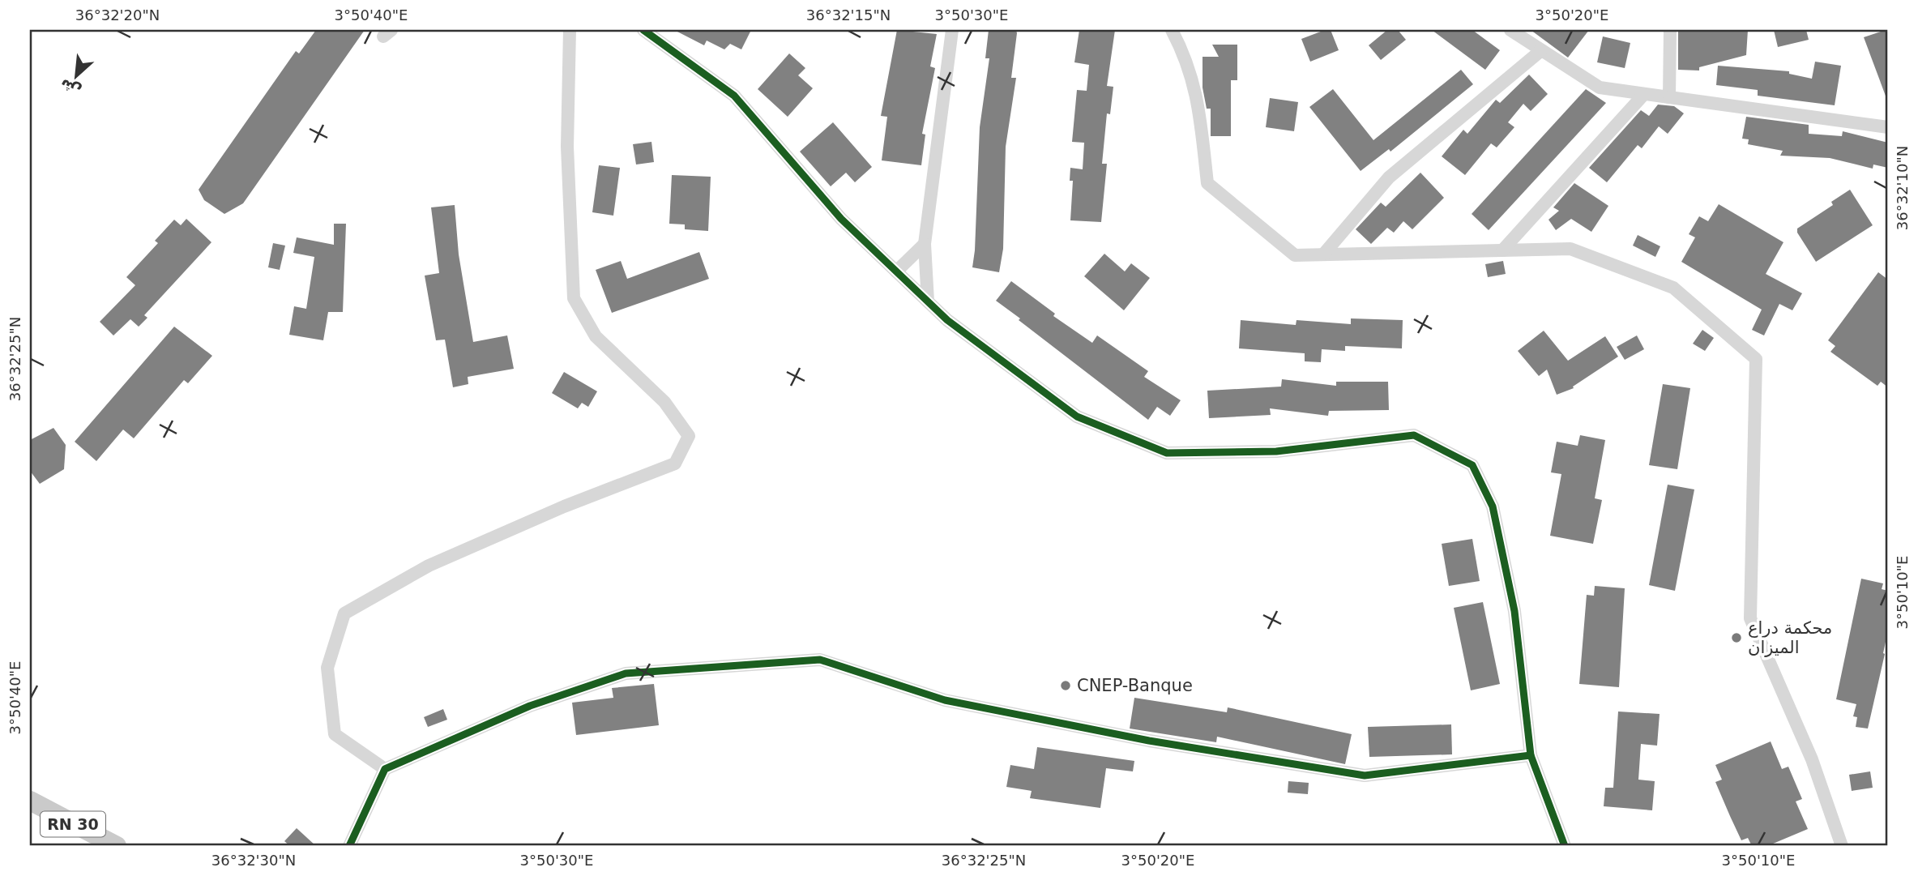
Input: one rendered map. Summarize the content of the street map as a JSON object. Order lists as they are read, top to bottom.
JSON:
{
  "streets": {
    "main road": ["RN 30"]
  },
  "places": ["محكمة دراع الميزان", "CNEP-Banque"],
  "north": "bottom left",
  "coordinates": [
    "36°32'20\"N",
    "3°50'40\"E",
    "36°32'15\"N",
    "3°50'30\"E",
    "3°50'20\"E",
    "36°32'10\"N",
    "36°32'25\"N",
    "3°50'10\"E",
    "36°32'30\"N"
  ]
}
